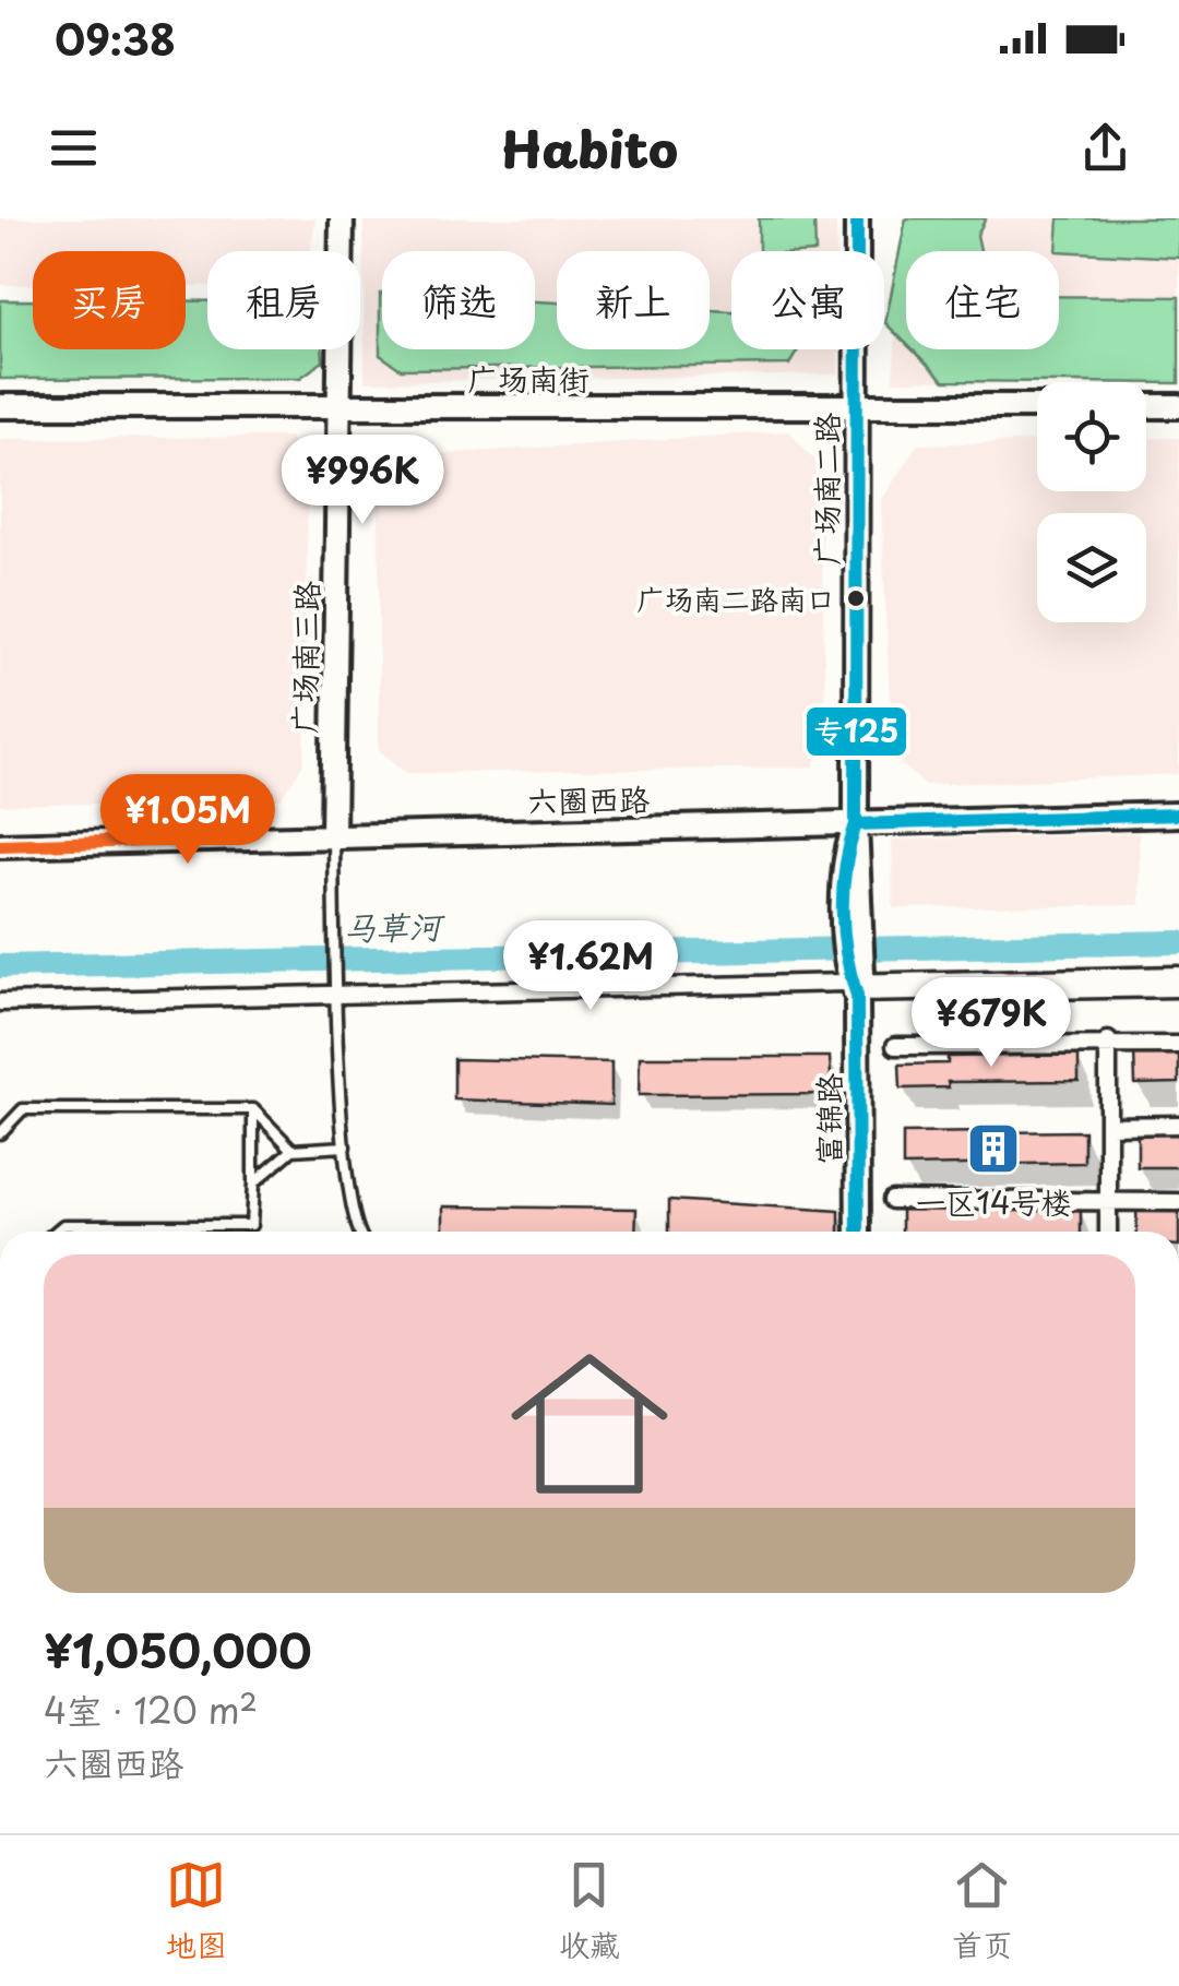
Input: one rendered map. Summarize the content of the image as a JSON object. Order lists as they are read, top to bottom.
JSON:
{
  "streets": {
    "street": [
      "广场南街",
      "广场南二路",
      "广场南三路",
      "六圈西路",
      "富锦路"
    ]
  },
  "crossings": [
    ["广场南街", "广场南二路"],
    ["广场南街", "广场南三路"],
    ["广场南二路", "六圈西路"],
    ["广场南二路", "富锦路"],
    ["广场南三路", "六圈西路"],
    ["六圈西路", "富锦路"]
  ],
  "water": ["马草河"],
  "places": {
    "other": ["广场南二路南口"],
    "building": ["一区14号楼"]
  },
  "lines": ["transit line 专125"],
  "page": {
    "status": "09:38",
    "header": "Habito",
    "chip": [
      "买房",
      "租房",
      "筛选",
      "新上",
      "公寓",
      "住宅"
    ],
    "price": [
      "¥996K",
      "¥1.05M",
      "¥1.62M",
      "¥679K"
    ],
    "list": [
      {
        "name": "¥1,050,000",
        "note": "4室 · 120 m² · 六圈西路"
      }
    ],
    "tabs": ["地图", "收藏", "首页"]
  }
}
